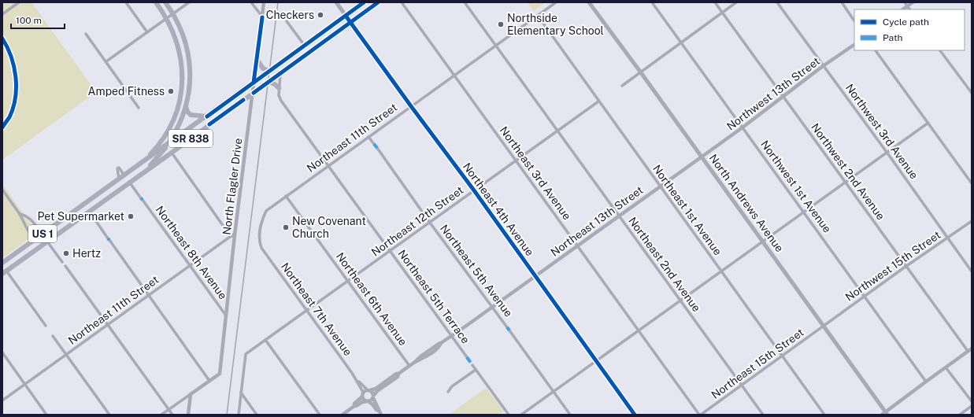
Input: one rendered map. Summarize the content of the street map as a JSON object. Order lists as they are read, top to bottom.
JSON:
{
  "streets": {
    "main road": [
      "SR 838",
      "North Andrews Avenue",
      "Northeast 4th Avenue",
      "US 1"
    ],
    "street": [
      "Northwest 13th Street",
      "Northwest 3rd Avenue",
      "Northeast 11th Street",
      "Northwest 2nd Avenue",
      "Northeast 3rd Avenue",
      "North Flagler Drive",
      "Northwest 1st Avenue",
      "Northeast 1st Avenue",
      "Northeast 12th Street",
      "Northeast 13th Street",
      "Northeast 8th Avenue",
      "Northeast 2nd Avenue",
      "Northwest 15th Street",
      "Northeast 5th Avenue",
      "Northeast 5th Terrace",
      "Northeast 6th Avenue",
      "Northeast 7th Avenue",
      "Northeast 15th Street"
    ]
  },
  "crossings": [
    ["Northwest 13th Street", "Northwest 3rd Avenue"],
    ["Northwest 13th Street", "Northwest 2nd Avenue"],
    ["Northwest 13th Street", "Northwest 1st Avenue"],
    ["Northwest 13th Street", "North Andrews Avenue"],
    ["Northwest 13th Street", "Northeast 13th Street"],
    ["Northwest 3rd Avenue", "Northwest 15th Street"],
    ["Northeast 11th Street", "Northeast 3rd Avenue"],
    ["Northeast 11th Street", "North Flagler Drive"],
    ["Northeast 11th Street", "Northeast 4th Avenue"],
    ["Northeast 11th Street", "Northeast 1st Avenue"],
    ["Northeast 11th Street", "Northeast 8th Avenue"],
    ["Northeast 11th Street", "Northeast 2nd Avenue"],
    ["Northeast 11th Street", "Northeast 5th Terrace"],
    ["Northeast 11th Street", "Northeast 6th Avenue"],
    ["Northeast 11th Street", "Northeast 7th Avenue"],
    ["SR 838", "North Flagler Drive"],
    ["SR 838", "Northeast 4th Avenue"],
    ["SR 838", "US 1"],
    ["SR 838", "Northeast 5th Terrace"],
    ["Northwest 2nd Avenue", "Northwest 15th Street"],
    ["Northeast 3rd Avenue", "Northeast 12th Street"],
    ["Northeast 3rd Avenue", "Northeast 13th Street"],
    ["Northeast 3rd Avenue", "Northeast 15th Street"],
    ["North Flagler Drive", "Northeast 8th Avenue"],
    ["Northwest 1st Avenue", "Northwest 15th Street"],
    ["North Andrews Avenue", "Northeast 13th Street"],
    ["North Andrews Avenue", "Northwest 15th Street"],
    ["North Andrews Avenue", "Northeast 15th Street"],
    ["Northeast 4th Avenue", "Northeast 12th Street"],
    ["Northeast 4th Avenue", "Northeast 13th Street"],
    ["Northeast 1st Avenue", "Northeast 12th Street"],
    ["Northeast 1st Avenue", "Northeast 13th Street"],
    ["Northeast 1st Avenue", "Northeast 15th Street"],
    ["Northeast 12th Street", "Northeast 2nd Avenue"],
    ["Northeast 12th Street", "Northeast 5th Avenue"],
    ["Northeast 12th Street", "Northeast 5th Terrace"],
    ["Northeast 12th Street", "Northeast 6th Avenue"],
    ["Northeast 12th Street", "Northeast 7th Avenue"],
    ["Northeast 13th Street", "Northeast 2nd Avenue"],
    ["Northeast 13th Street", "Northeast 5th Avenue"],
    ["Northeast 13th Street", "Northeast 5th Terrace"],
    ["Northeast 13th Street", "Northeast 6th Avenue"],
    ["Northeast 13th Street", "Northeast 7th Avenue"],
    ["US 1", "Northeast 8th Avenue"],
    ["Northeast 2nd Avenue", "Northeast 15th Street"],
    ["Northwest 15th Street", "Northeast 15th Street"]
  ],
  "places": [
    "Checkers",
    "Northside Elementary School",
    "Amped Fitness",
    "Pet Supermarket",
    "New Covenant Church",
    "Hertz"
  ],
  "legend": ["Cycle path", "Path"],
  "scale_bar": "100 m"
}
